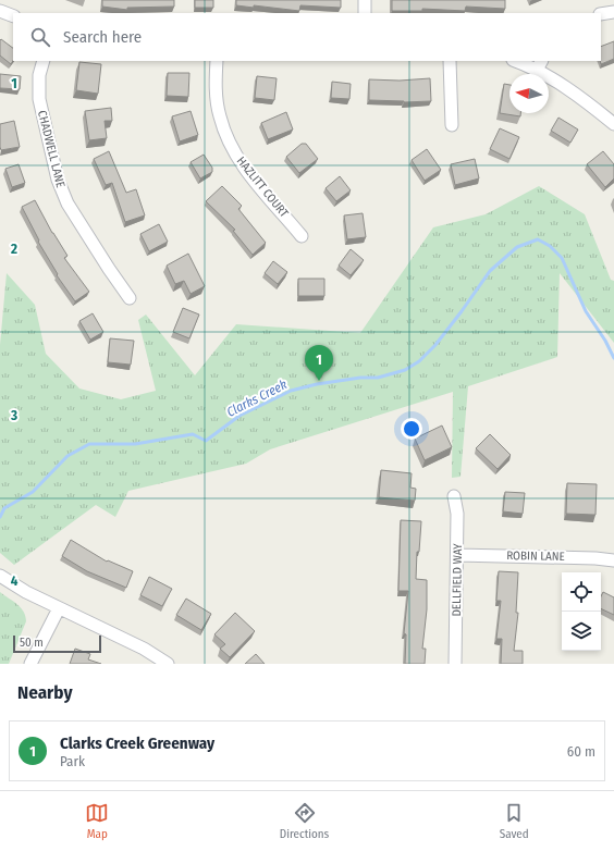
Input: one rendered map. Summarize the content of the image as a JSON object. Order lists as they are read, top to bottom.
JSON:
{
  "streets": {
    "street": [
      "CHADWELL LANE",
      "HAZLITT COURT",
      "ROBIN LANE",
      "DELLFIELD WAY"
    ]
  },
  "crossings": [
    ["ROBIN LANE", "DELLFIELD WAY"]
  ],
  "water": ["Clarks Creek"],
  "scale_bar": "50 m",
  "north": "left",
  "page": {
    "search": "Search here",
    "pins": "1",
    "scale": "50 m",
    "heading": "Nearby",
    "list": [
      {
        "mark": "1",
        "name": "Clarks Creek Greenway",
        "note": "Park",
        "value": "60 m"
      }
    ],
    "nav": ["Map", "Directions", "Saved"]
  },
  "grid": {
    "rows": [
      "1",
      "2",
      "3",
      "4"
    ]
  }
}
